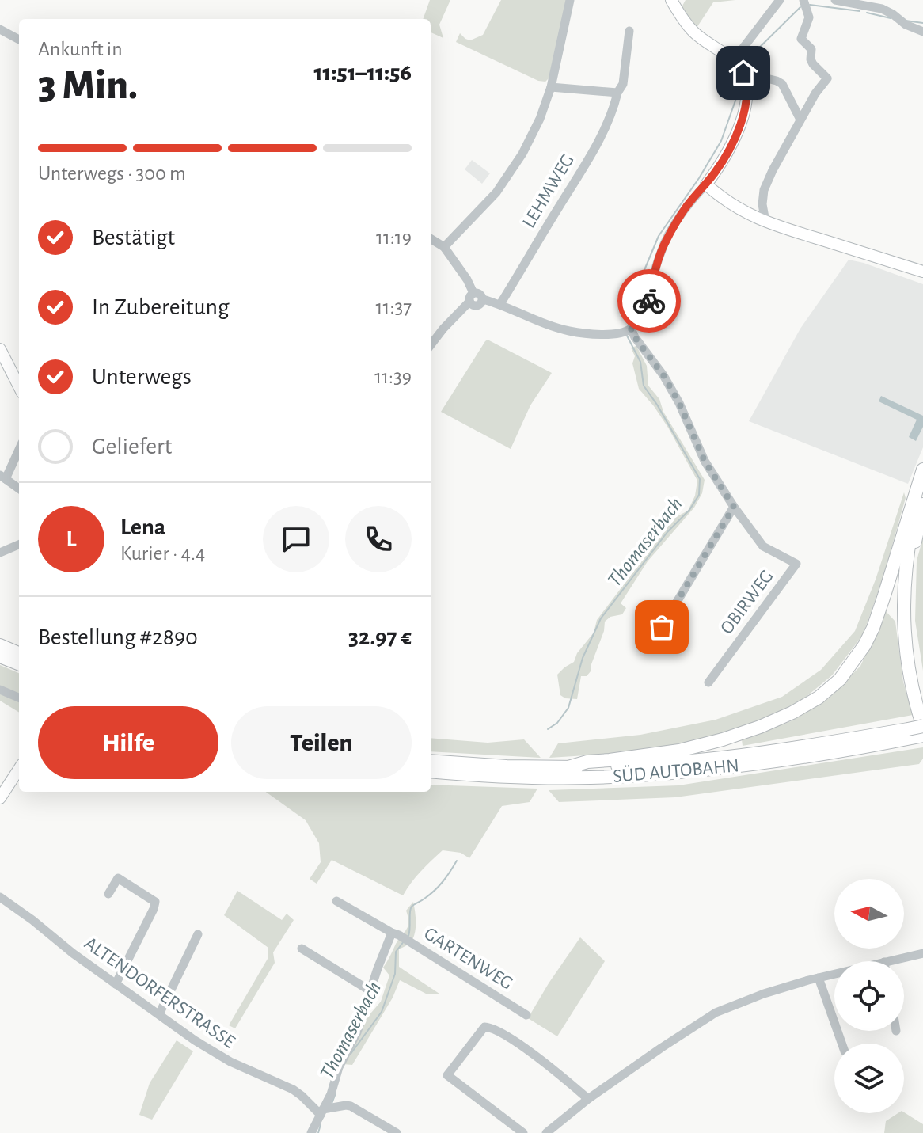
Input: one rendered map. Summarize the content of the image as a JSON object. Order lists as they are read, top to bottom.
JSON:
{
  "streets": {
    "highway": ["SÜD AUTOBAHN"],
    "street": [
      "LEHMWEG",
      "OBIRWEG",
      "GARTENWEG",
      "ALTENDORFERSTRASSE"
    ]
  },
  "water": ["Thomaserbach"],
  "north": "left",
  "page": {
    "heading": ["3 Min.", "Ankunft in", "11:51–11:56"],
    "panel": [
      "Lena",
      "Kurier · 4.4",
      "Bestellung #2890",
      "32.97 €"
    ],
    "bar": "Unterwegs · 300 m",
    "list": [
      ["Bestätigt", "11:19"],
      ["In Zubereitung", "11:37"],
      ["Unterwegs", "11:39"],
      "Geliefert"
    ],
    "round": "L",
    "buttons": ["Hilfe", "Teilen"]
  }
}
